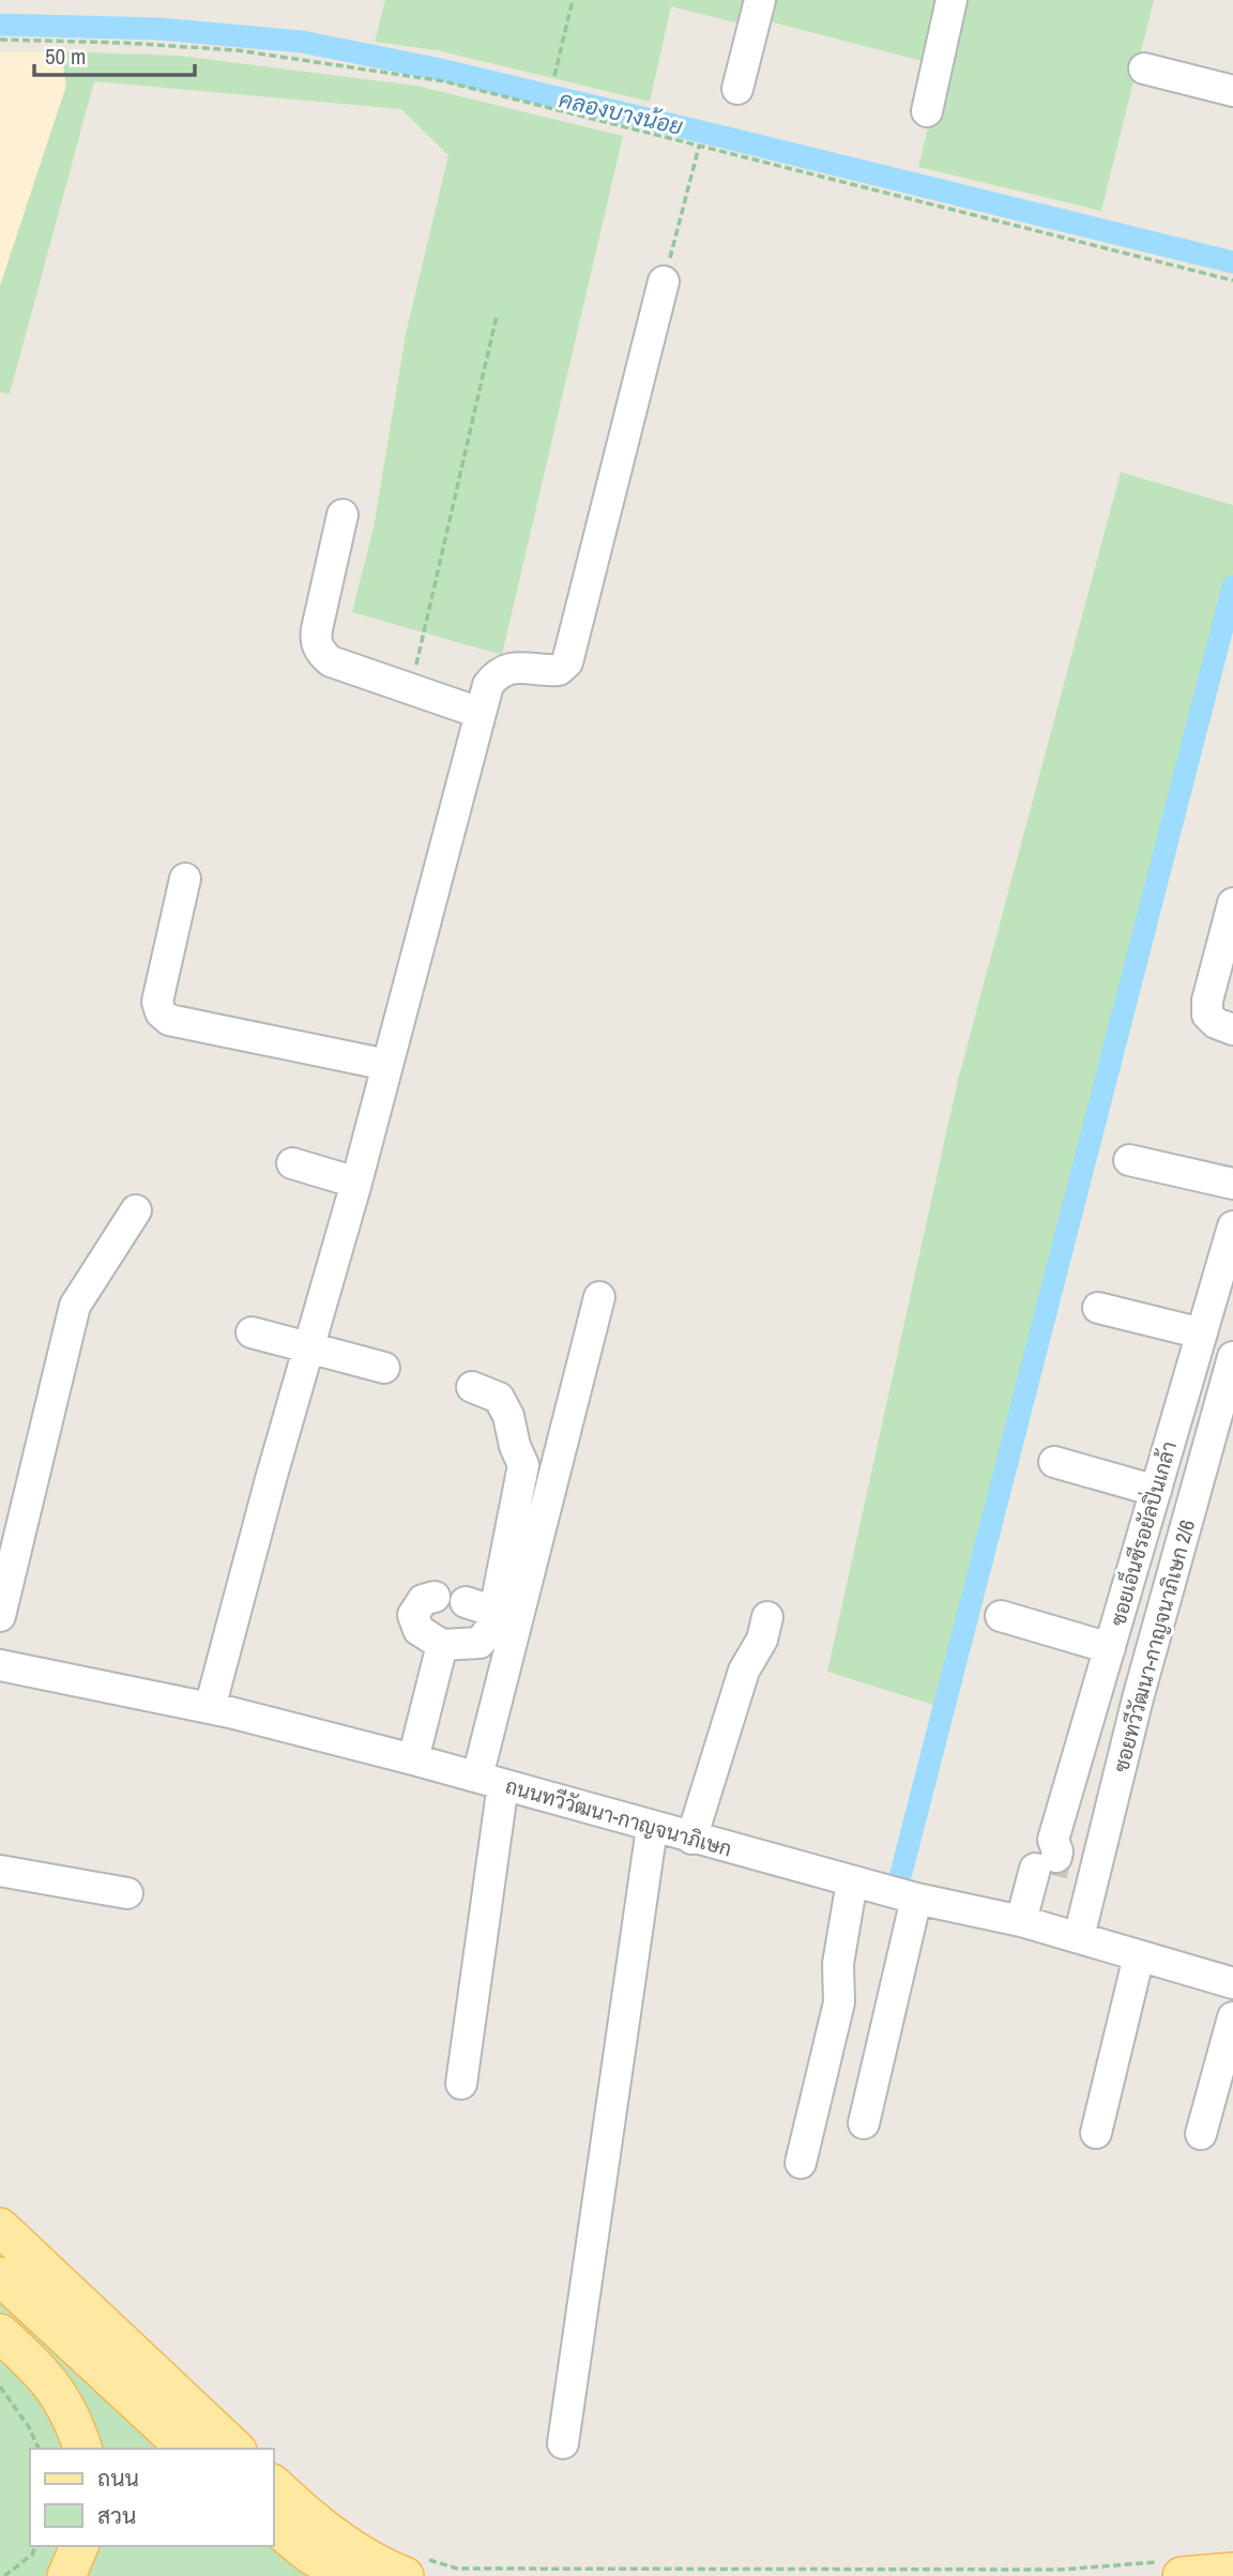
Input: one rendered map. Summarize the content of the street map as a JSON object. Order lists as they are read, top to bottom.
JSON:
{
  "streets": {
    "street": ["ซอยเอ็นซีรอยัลปิ่นเกล้า", "ซอยทวีวัฒนา-กาญจนาภิเษก 2/6", "ถนนทวีวัฒนา-กาญจนาภิเษก"]
  },
  "crossings": [
    ["ซอยเอ็นซีรอยัลปิ่นเกล้า", "ถนนทวีวัฒนา-กาญจนาภิเษก"],
    ["ซอยทวีวัฒนา-กาญจนาภิเษก 2/6", "ถนนทวีวัฒนา-กาญจนาภิเษก"]
  ],
  "water": ["คลองบางน้อย"],
  "legend": ["ถนน", "สวน"],
  "scale_bar": "50 m"
}
